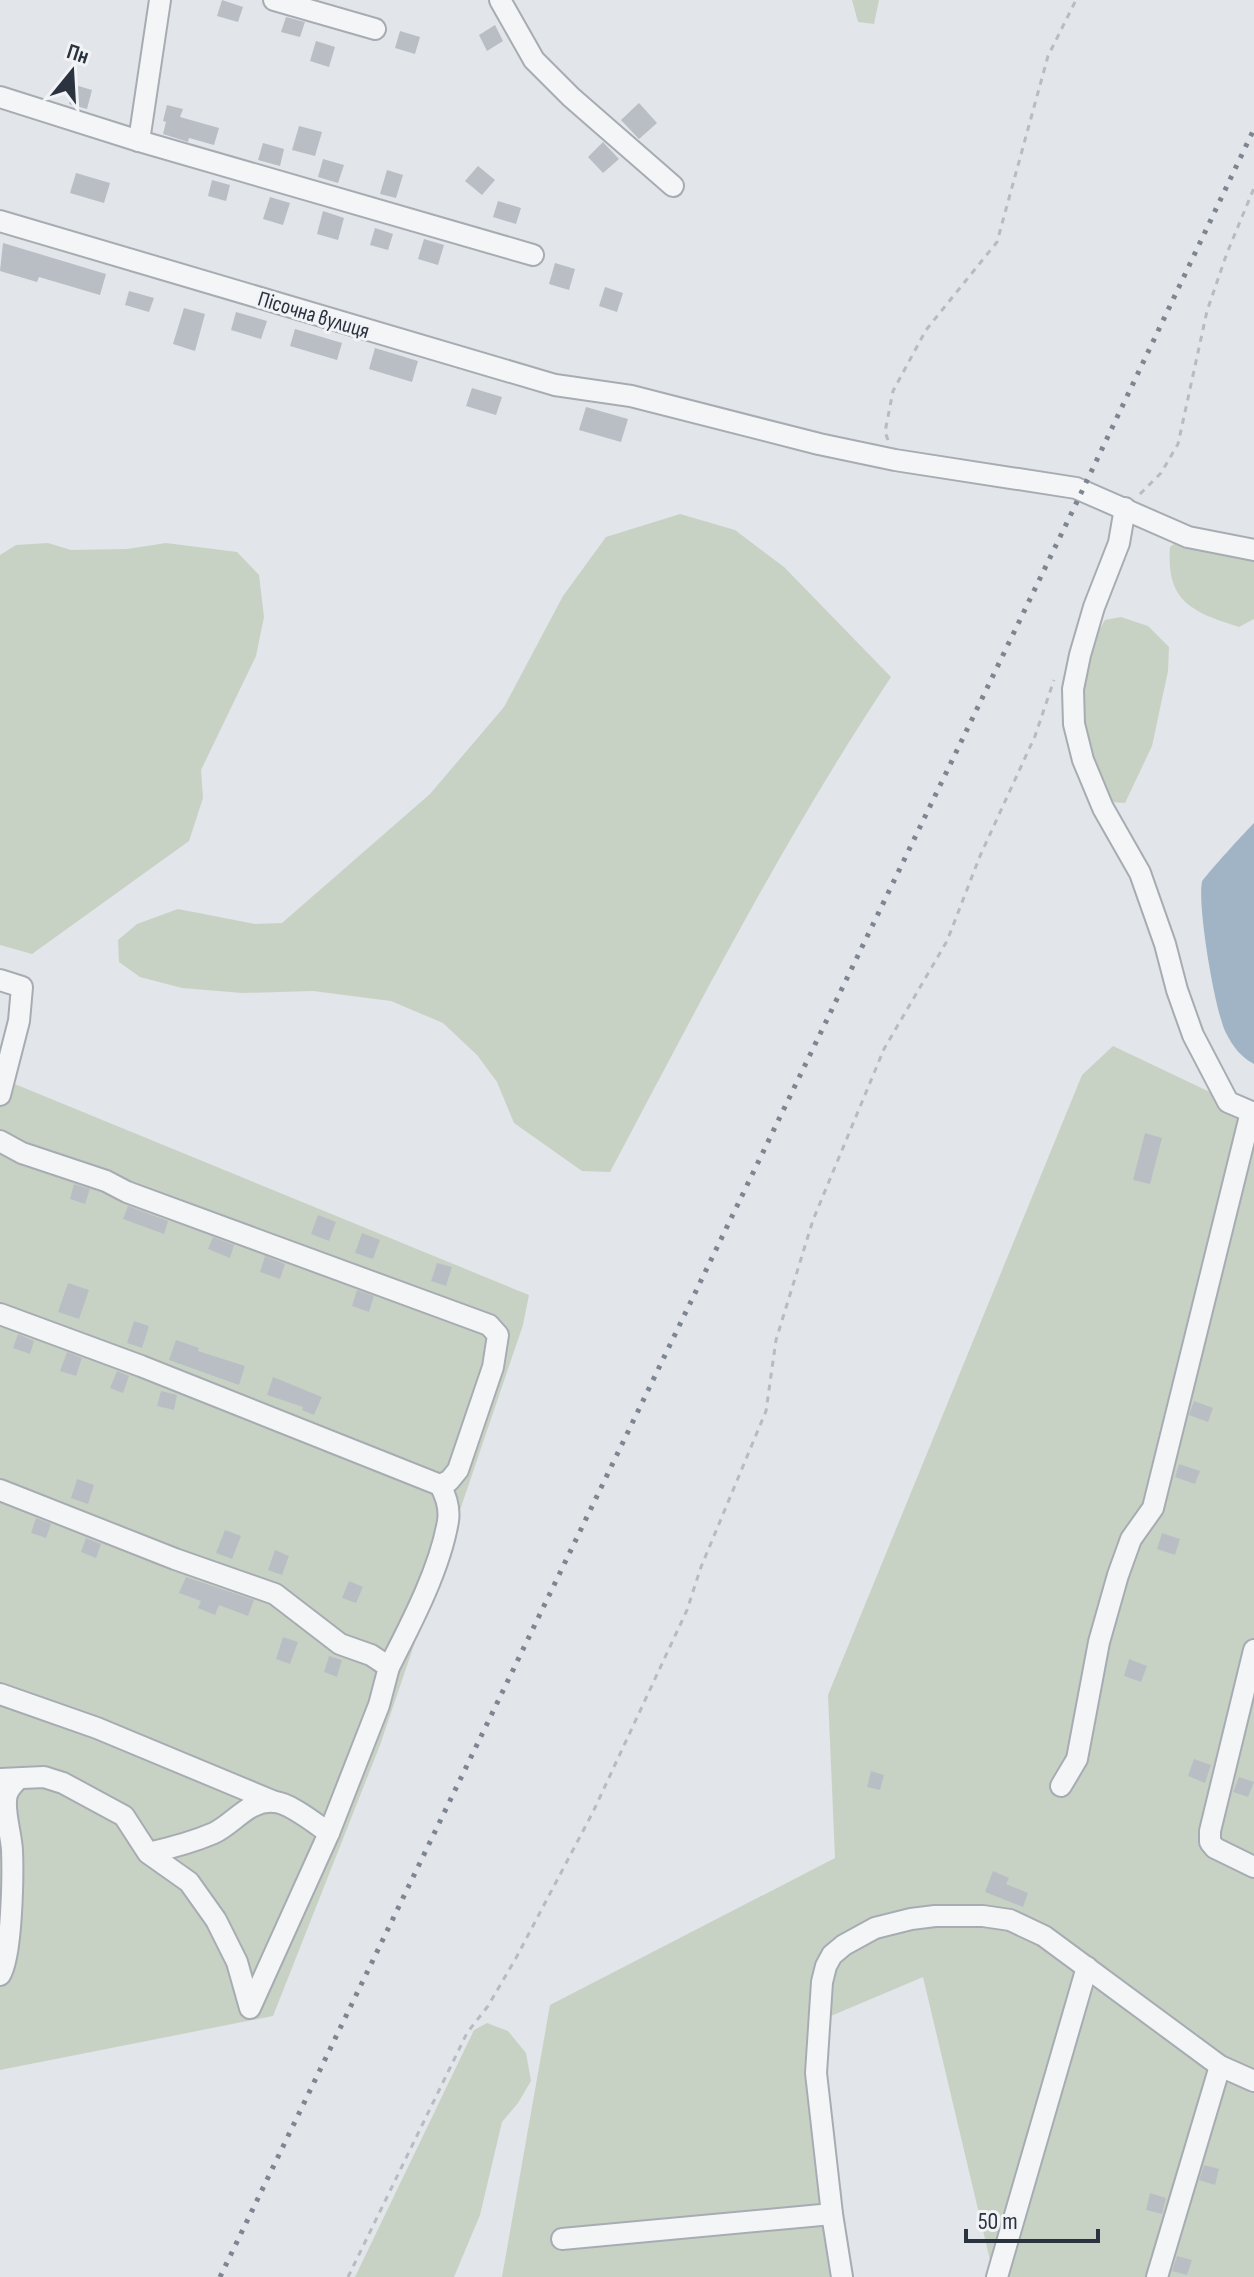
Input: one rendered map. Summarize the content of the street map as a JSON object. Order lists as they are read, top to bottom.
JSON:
{
  "streets": {
    "street": ["Пісочна вулиця"]
  },
  "scale_bar": "50 m",
  "north": "top"
}
